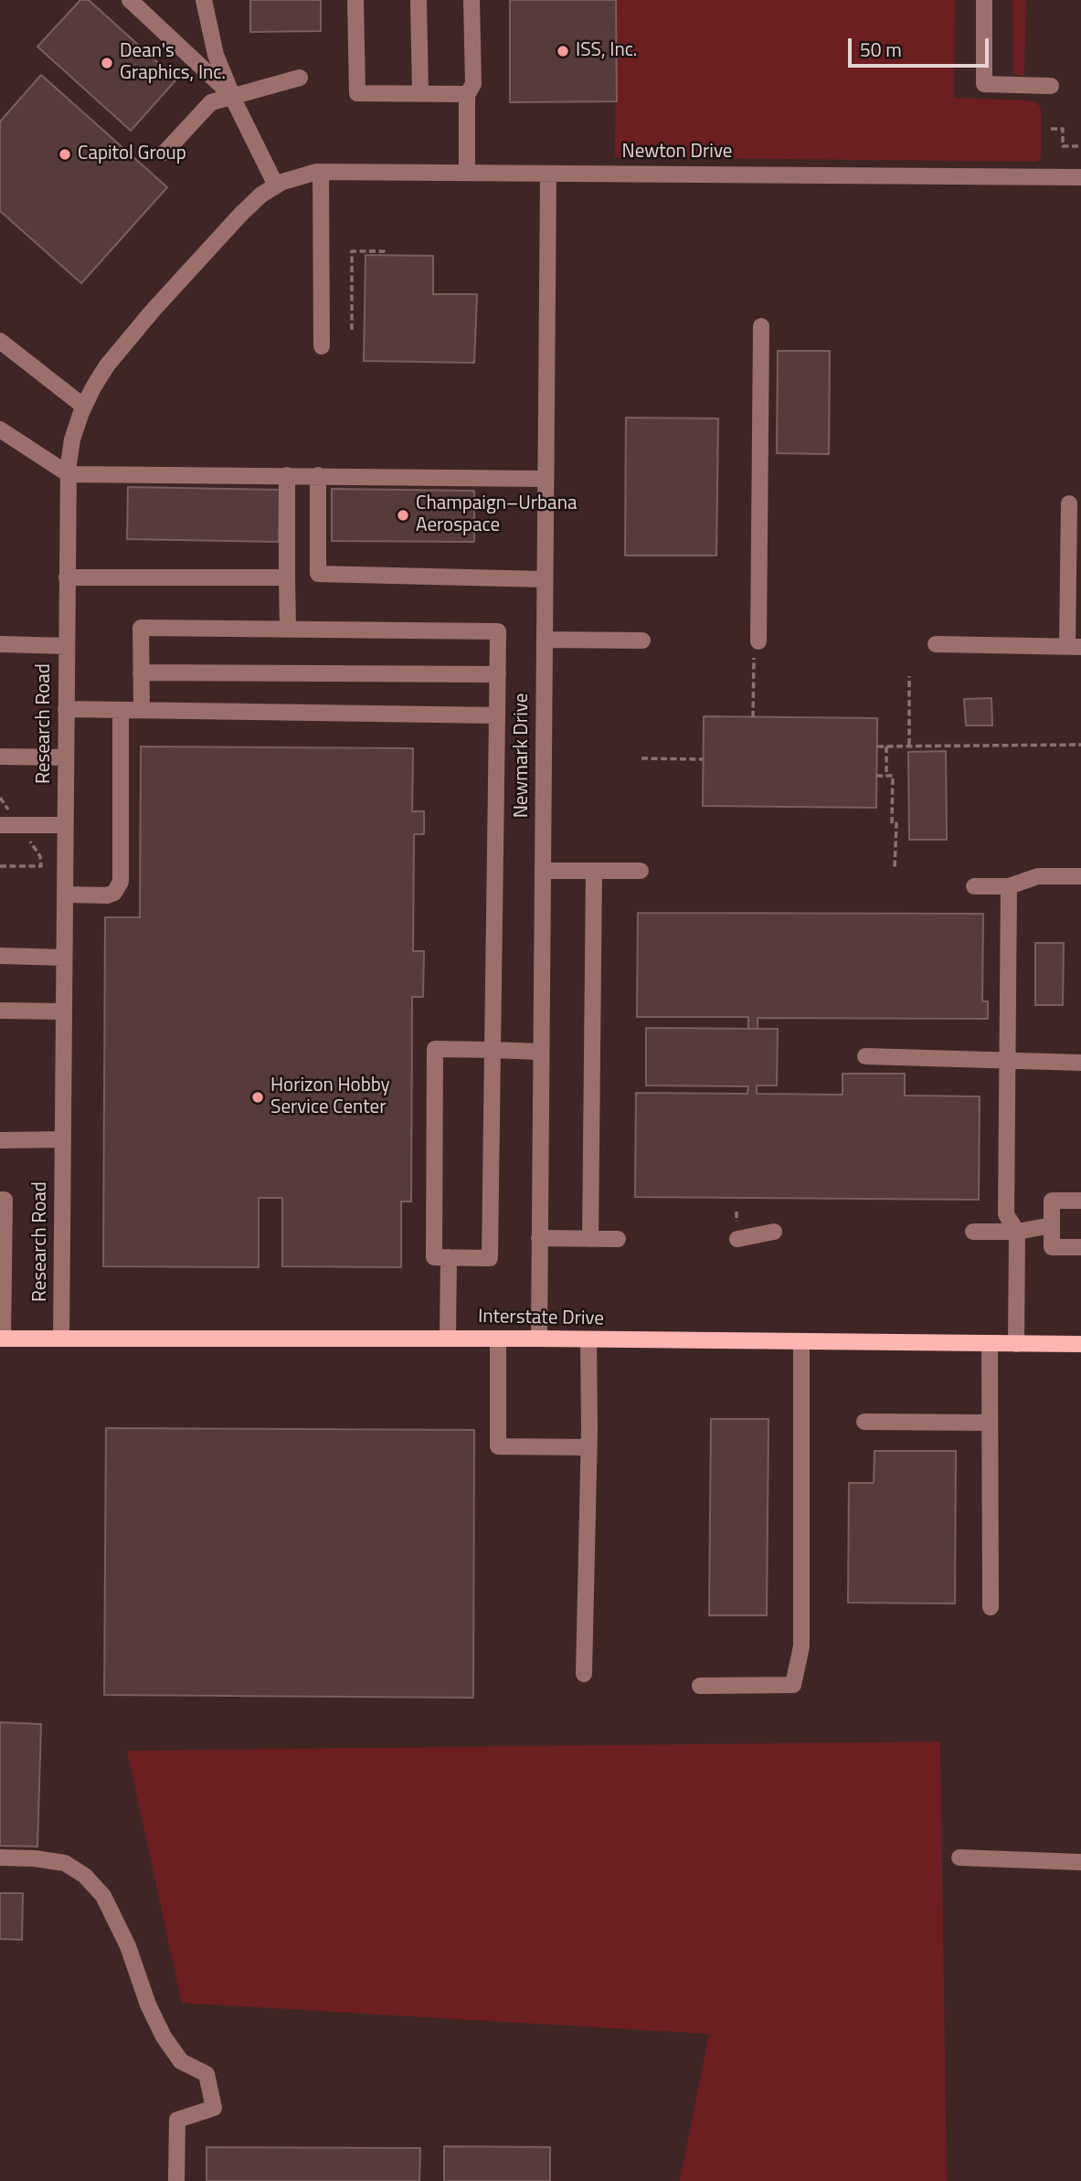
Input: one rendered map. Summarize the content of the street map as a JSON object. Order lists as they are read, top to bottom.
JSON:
{
  "streets": {
    "main road": ["Interstate Drive"],
    "street": ["Newton Drive", "Research Road", "Newmark Drive"]
  },
  "crossings": [
    ["Newton Drive", "Research Road"],
    ["Newton Drive", "Newmark Drive"],
    ["Research Road", "Interstate Drive"],
    ["Newmark Drive", "Interstate Drive"]
  ],
  "places": [
    "ISS, Inc.",
    "Dean's Graphics, Inc.",
    "Capitol Group",
    "Champaign–Urbana Aerospace",
    "Horizon Hobby Service Center"
  ],
  "scale_bar": "50 m"
}
